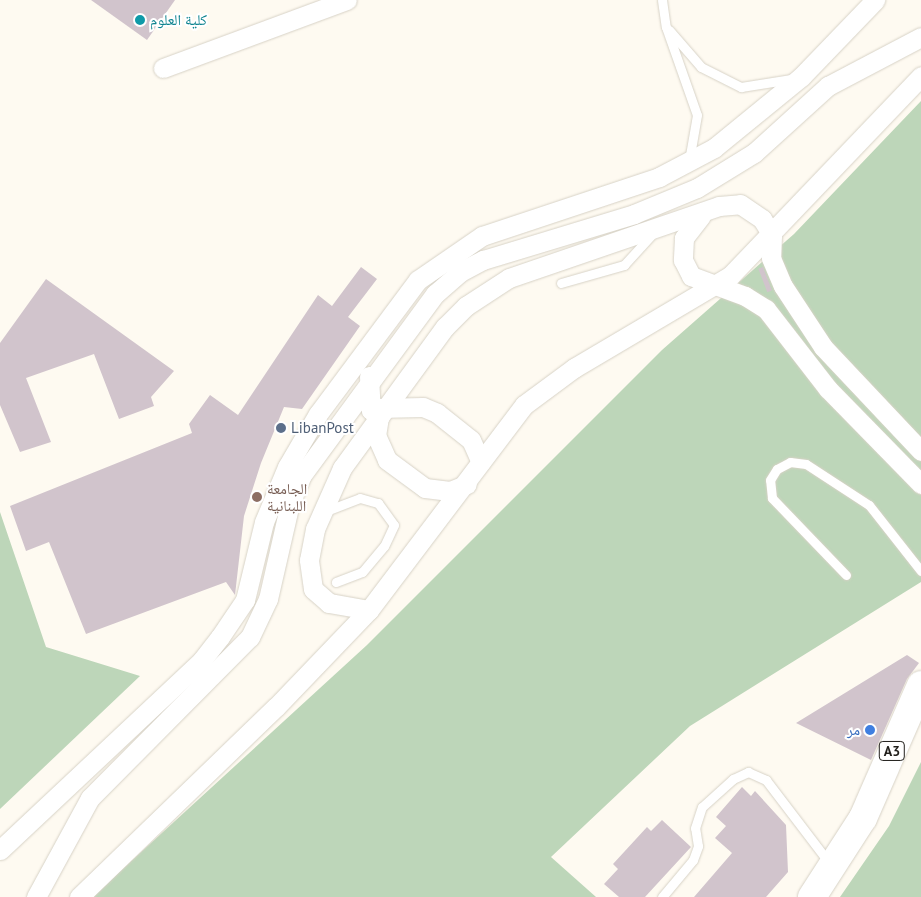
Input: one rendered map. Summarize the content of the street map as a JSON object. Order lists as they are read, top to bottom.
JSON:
{
  "streets": {
    "highway": ["A3"]
  },
  "places": [
    "كلية العلوم",
    "LibanPost",
    "الجامعة اللبنانية",
    "مر"
  ]
}
